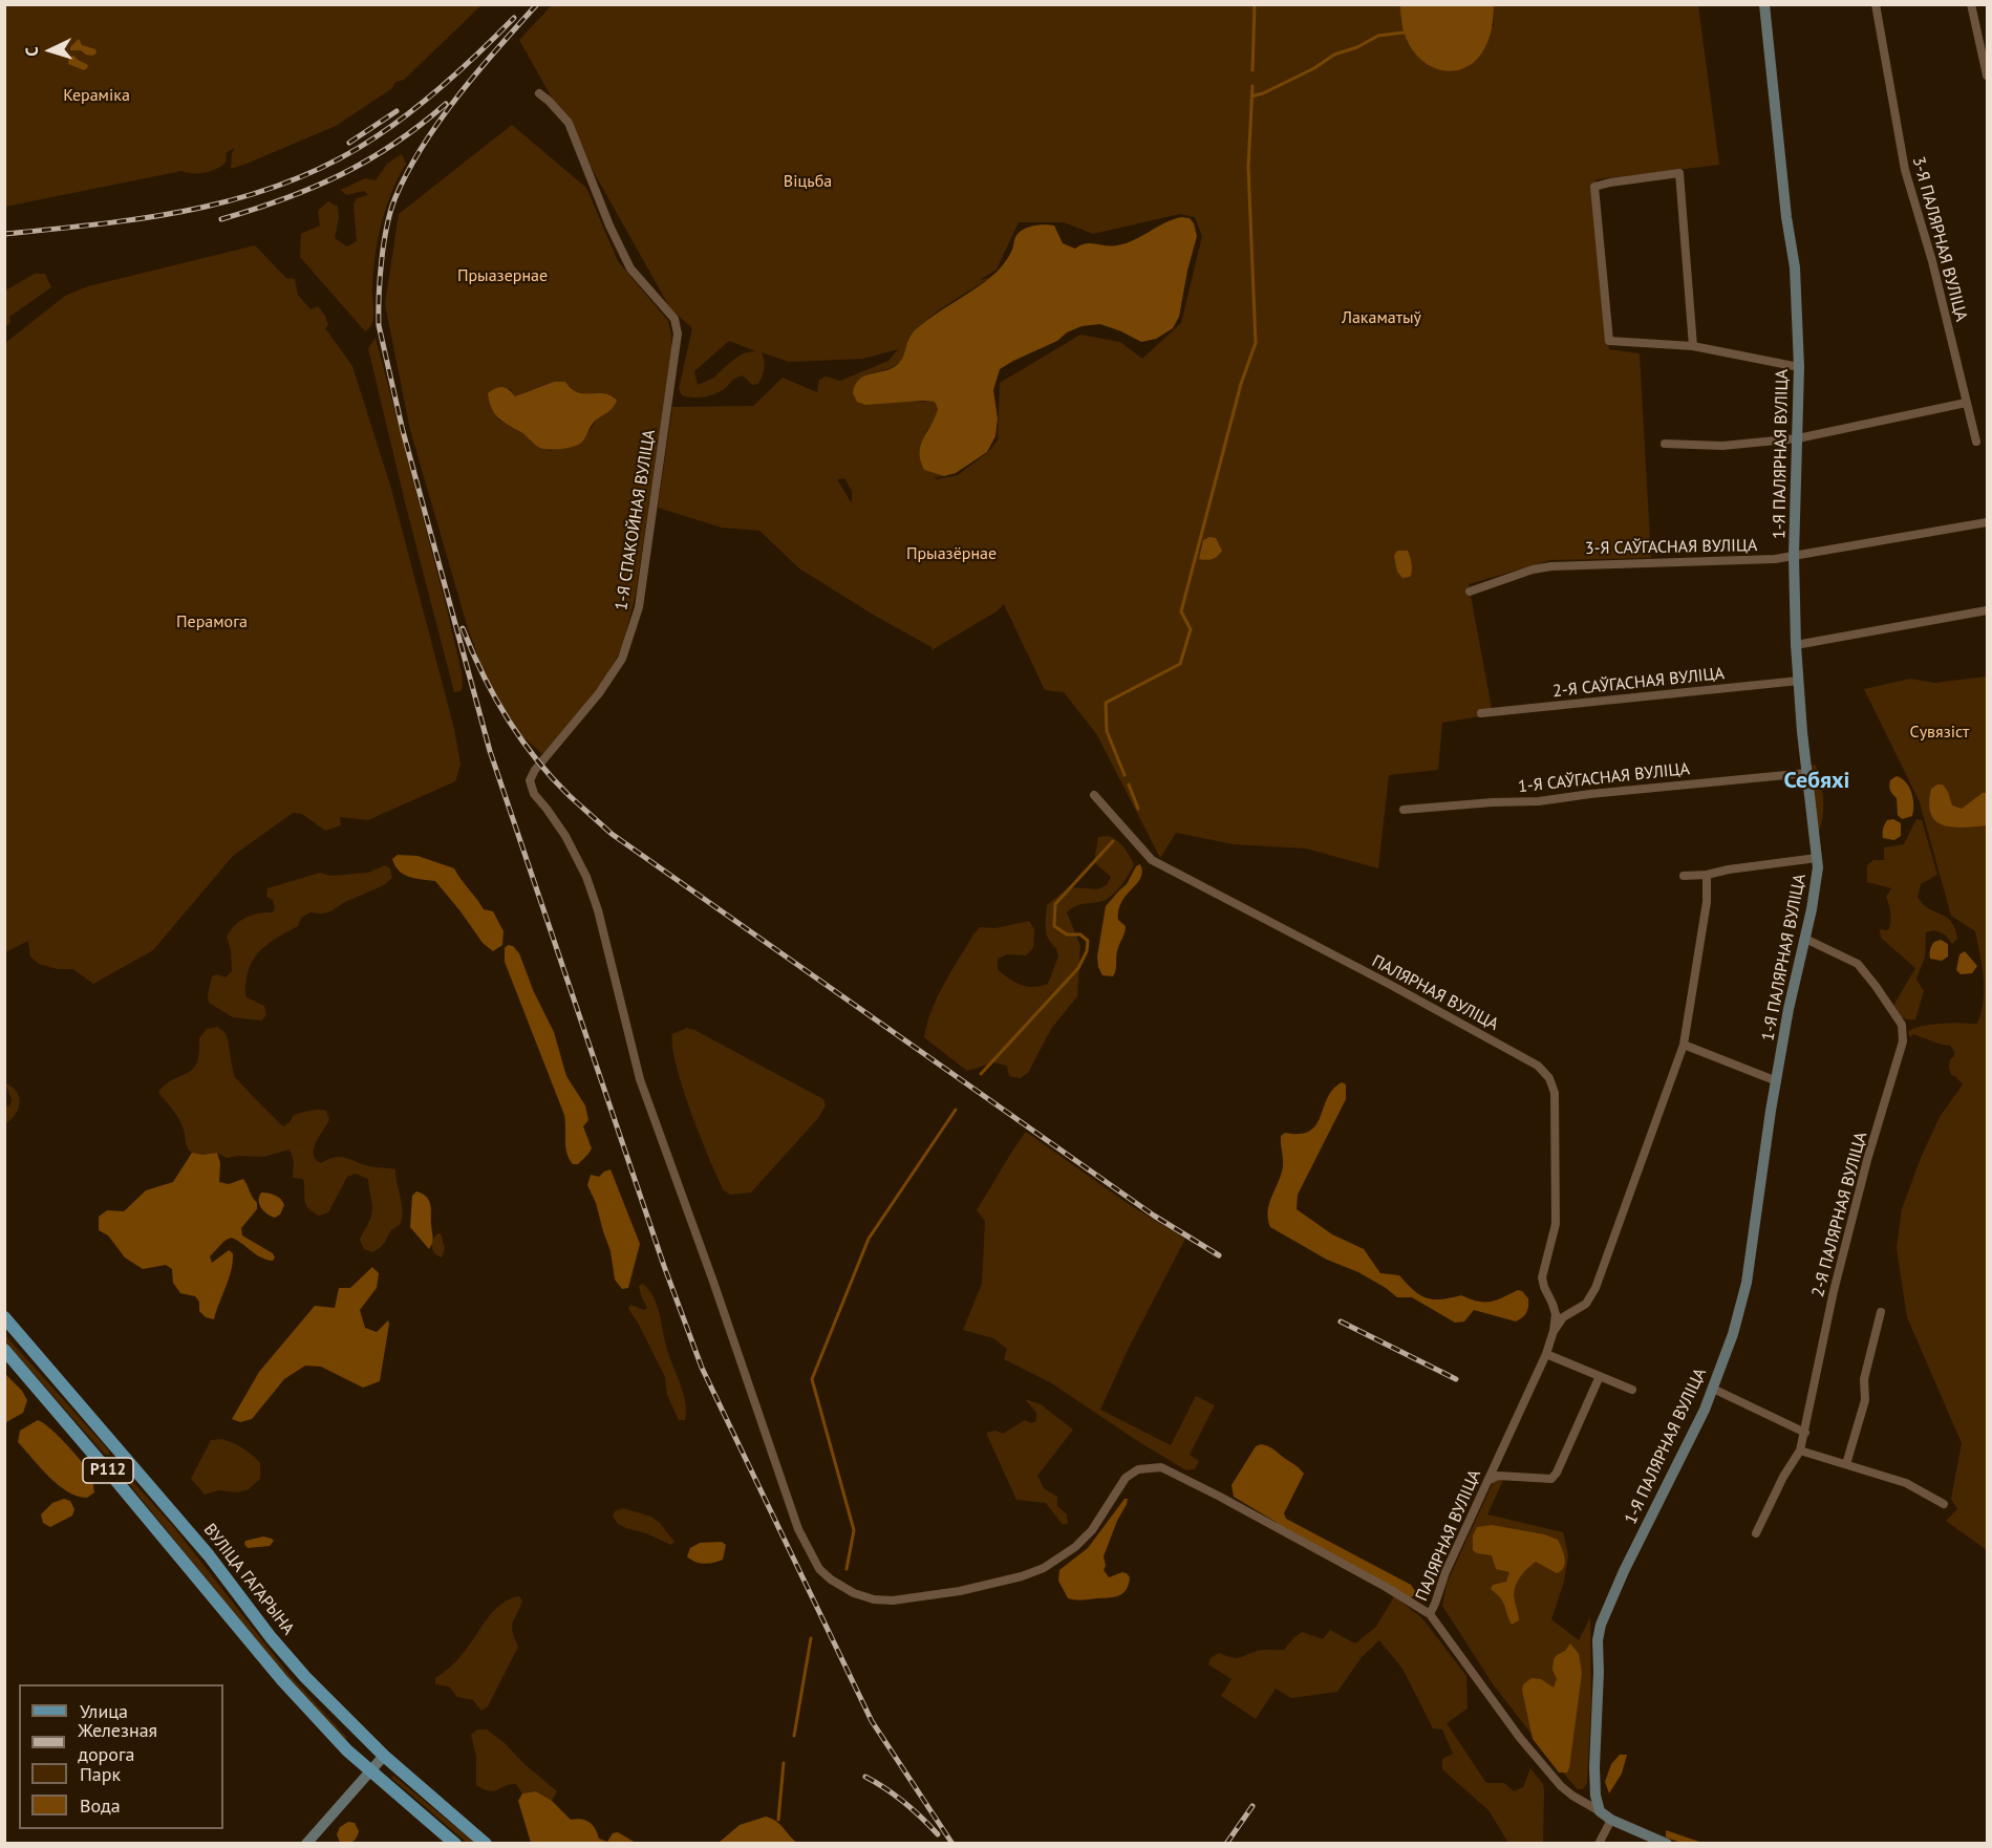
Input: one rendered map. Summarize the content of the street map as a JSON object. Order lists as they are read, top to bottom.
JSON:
{
  "streets": {
    "main road": ["Р112", "ВУЛІЦА ГАГАРЫНА"],
    "street": [
      "3-Я ПАЛЯРНАЯ ВУЛІЦА",
      "1-Я ПАЛЯРНАЯ ВУЛІЦА",
      "1-Я СПАКОЙНАЯ ВУЛІЦА",
      "3-Я САЎГАСНАЯ ВУЛІЦА",
      "2-Я САЎГАСНАЯ ВУЛІЦА",
      "1-Я САЎГАСНАЯ ВУЛІЦА",
      "ПАЛЯРНАЯ ВУЛІЦА",
      "2-Я ПАЛЯРНАЯ ВУЛІЦА"
    ]
  },
  "crossings": [
    ["1-Я ПАЛЯРНАЯ ВУЛІЦА", "3-Я САЎГАСНАЯ ВУЛІЦА"],
    ["1-Я ПАЛЯРНАЯ ВУЛІЦА", "2-Я САЎГАСНАЯ ВУЛІЦА"],
    ["1-Я ПАЛЯРНАЯ ВУЛІЦА", "1-Я САЎГАСНАЯ ВУЛІЦА"],
    ["1-Я ПАЛЯРНАЯ ВУЛІЦА", "ПАЛЯРНАЯ ВУЛІЦА"],
    ["1-Я ПАЛЯРНАЯ ВУЛІЦА", "2-Я ПАЛЯРНАЯ ВУЛІЦА"],
    ["1-Я СПАКОЙНАЯ ВУЛІЦА", "ПАЛЯРНАЯ ВУЛІЦА"]
  ],
  "districts": ["Себяхі"],
  "parks": [
    "Кераміка",
    "Віцьба",
    "Прыазернае",
    "Лакаматыў",
    "Прыазёрнае",
    "Перамога",
    "Сувязіст"
  ],
  "legend": [
    "Улица",
    "Железная дорога",
    "Парк",
    "Вода"
  ],
  "north": "left"
}
